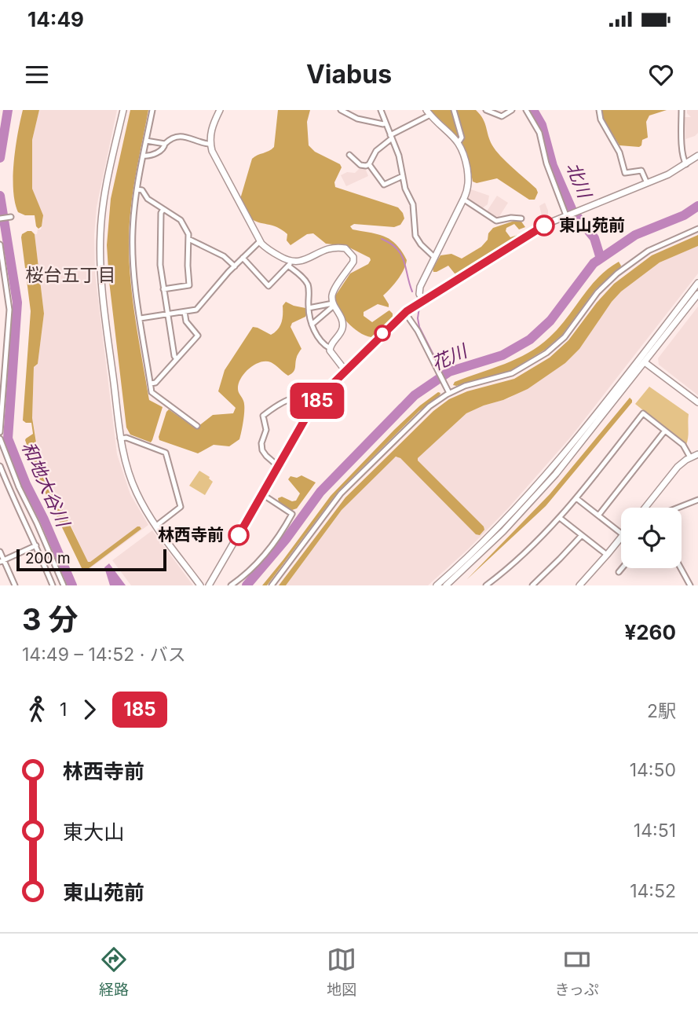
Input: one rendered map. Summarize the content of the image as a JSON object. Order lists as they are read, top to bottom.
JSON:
{
  "districts": ["桜台五丁目"],
  "water": ["北川", "花川", "和地大谷川"],
  "places": ["東山苑前", "林西寺前"],
  "lines": ["bus line 185"],
  "scale_bar": "200 m",
  "page": {
    "status": "14:49",
    "header": "Viabus",
    "on_map": "185",
    "scale": "200 m",
    "heading": ["3 分", "14:49 – 14:52 · バス", "¥260"],
    "legs": ["1", "185", "2駅"],
    "list": [
      {
        "name": "林西寺前",
        "value": "14:50"
      },
      {
        "name": "東大山",
        "value": "14:51"
      },
      {
        "name": "東山苑前",
        "value": "14:52"
      }
    ],
    "tabs": ["経路", "地図", "きっぷ"]
  }
}
